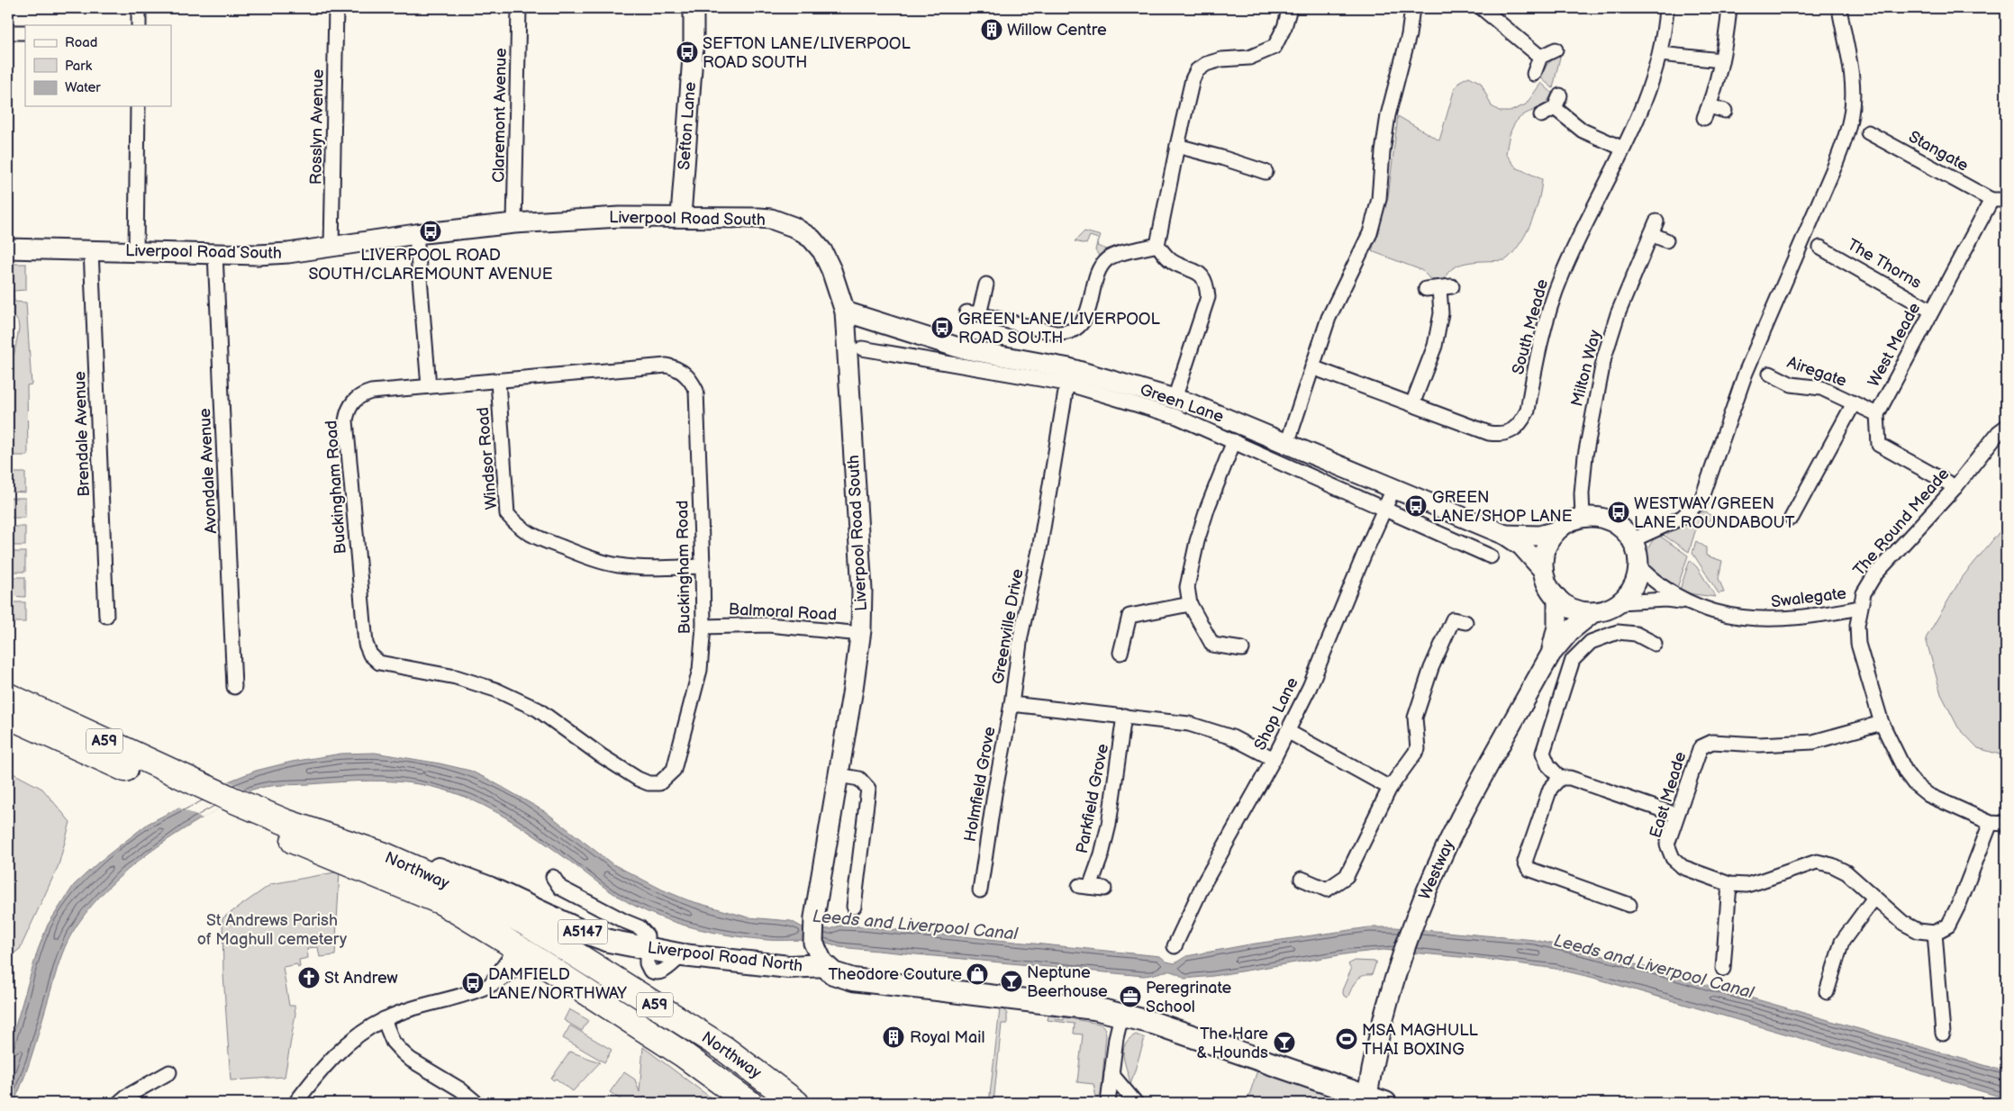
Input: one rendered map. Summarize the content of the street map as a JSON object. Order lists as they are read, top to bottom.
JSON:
{
  "streets": {
    "highway": ["A59", "Northway"],
    "main road": [
      "Sefton Lane",
      "Liverpool Road South",
      "Green Lane",
      "Westway",
      "A5147",
      "Liverpool Road North"
    ],
    "street": [
      "Claremont Avenue",
      "Rosslyn Avenue",
      "Stangate",
      "The Thorns",
      "South Meade",
      "West Meade",
      "Milton Way",
      "Airegate",
      "Brendale Avenue",
      "Windsor Road",
      "Avondale Avenue",
      "Buckingham Road",
      "The Round Meade",
      "Swalegate",
      "Balmoral Road",
      "Greenville Drive",
      "Shop Lane",
      "Holmfield Grove",
      "East Meade",
      "Parkfield Grove"
    ]
  },
  "crossings": [
    ["Claremont Avenue", "Liverpool Road South"],
    ["Sefton Lane", "Liverpool Road South"],
    ["Rosslyn Avenue", "Liverpool Road South"],
    ["Stangate", "West Meade"],
    ["Liverpool Road South", "Green Lane"],
    ["Liverpool Road South", "Brendale Avenue"],
    ["Liverpool Road South", "Avondale Avenue"],
    ["Liverpool Road South", "Balmoral Road"],
    ["Liverpool Road South", "Liverpool Road North"],
    ["The Thorns", "West Meade"],
    ["West Meade", "Airegate"],
    ["Milton Way", "Green Lane"],
    ["Milton Way", "Swalegate"],
    ["Milton Way", "Westway"],
    ["Green Lane", "Swalegate"],
    ["Green Lane", "Greenville Drive"],
    ["Green Lane", "Shop Lane"],
    ["Green Lane", "Westway"],
    ["Windsor Road", "Buckingham Road"],
    ["Buckingham Road", "Balmoral Road"],
    ["The Round Meade", "Swalegate"],
    ["The Round Meade", "East Meade"],
    ["Swalegate", "Westway"],
    ["Greenville Drive", "Shop Lane"],
    ["Greenville Drive", "Holmfield Grove"],
    ["Greenville Drive", "Parkfield Grove"],
    ["Westway", "Liverpool Road North"],
    ["Northway", "Liverpool Road North"]
  ],
  "water": ["Leeds and Liverpool Canal"],
  "parks": ["St Andrews Parish of Maghull cemetery"],
  "places": {
    "building": ["Willow Centre", "Royal Mail"],
    "bus stop": [
      "SEFTON LANE/LIVERPOOL ROAD SOUTH",
      "LIVERPOOL ROAD SOUTH/CLAREMOUNT AVENUE",
      "GREEN LANE/LIVERPOOL ROAD SOUTH",
      "GREEN LANE/SHOP LANE",
      "WESTWAY/GREEN LANE ROUNDABOUT",
      "DAMFIELD LANE/NORTHWAY"
    ],
    "shop": ["Theodore Couture"],
    "church": ["St Andrew"],
    "bar": ["Neptune Beerhouse", "The Hare & Hounds"],
    "office": ["Peregrinate School"],
    "sports": ["MSA MAGHULL THAI BOXING"]
  },
  "legend": ["Road", "Park", "Water"]
}
